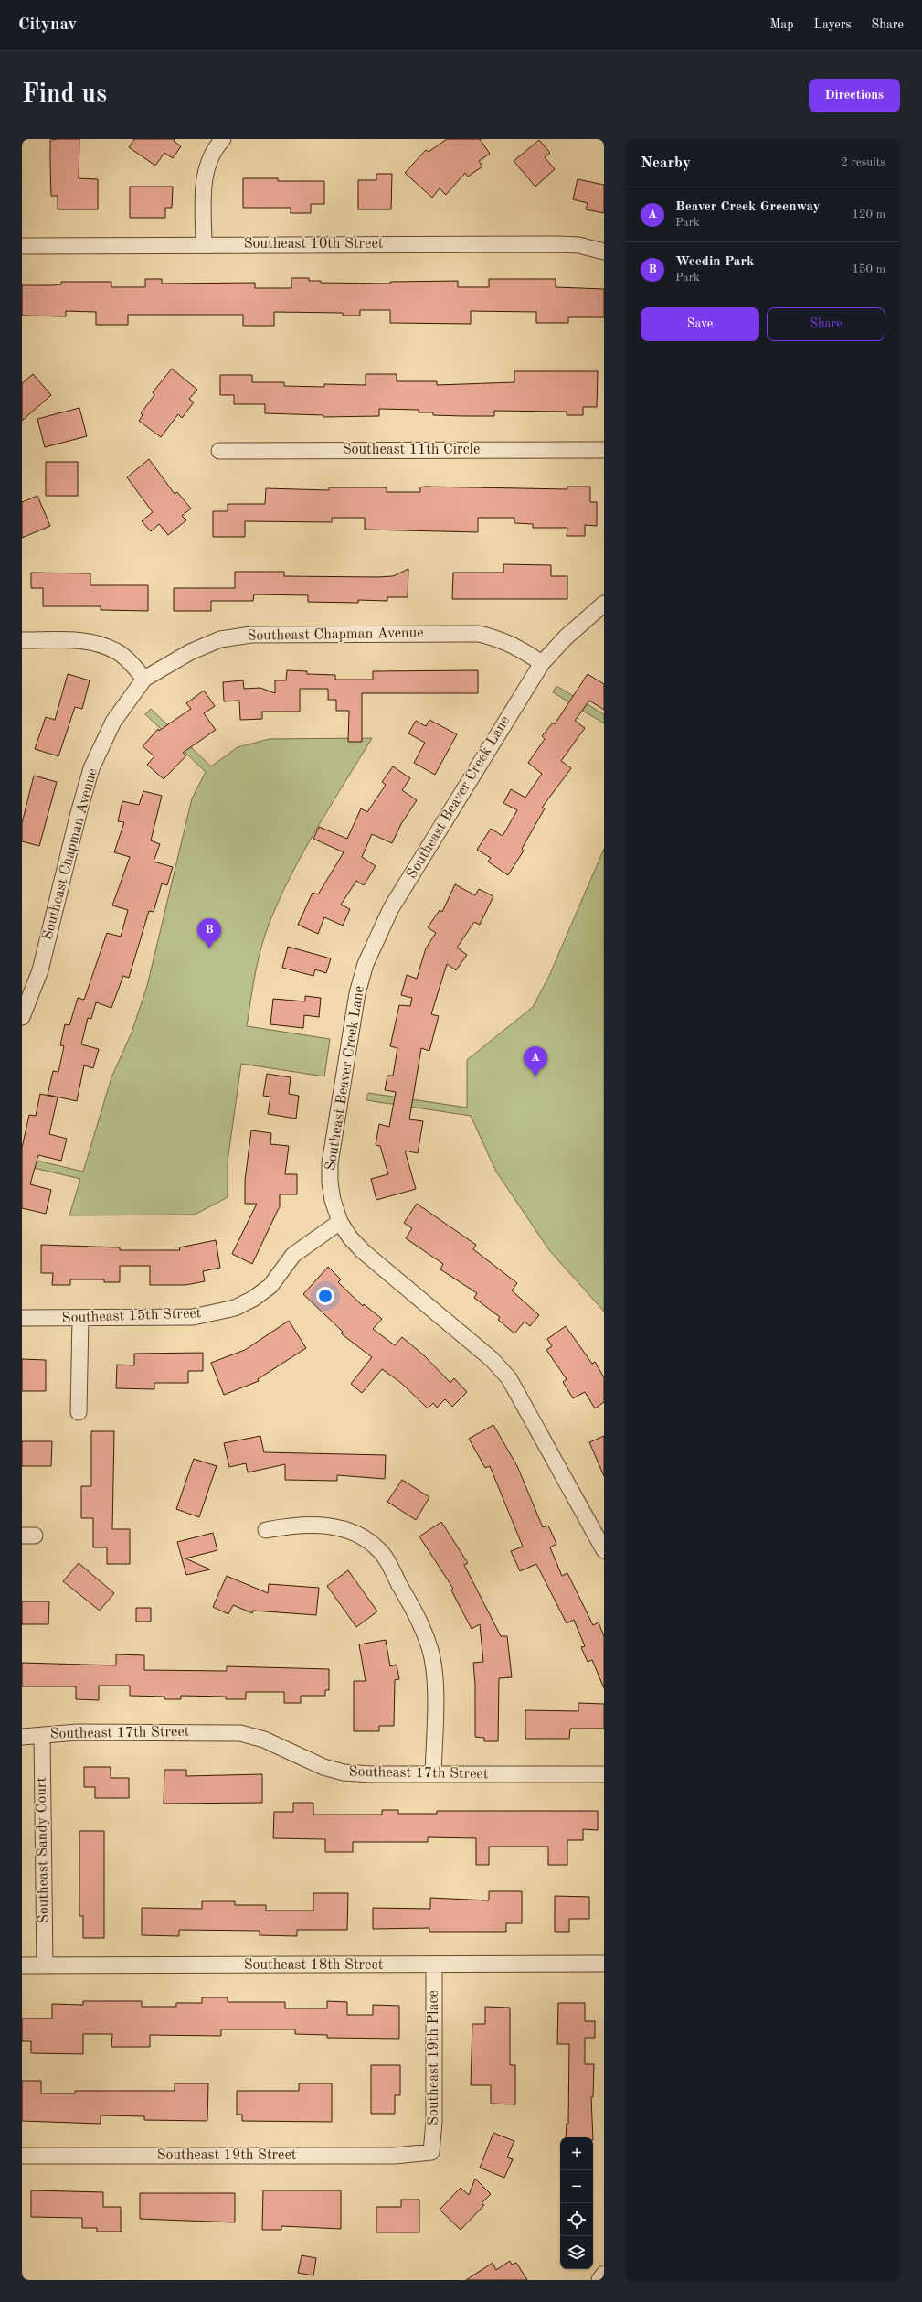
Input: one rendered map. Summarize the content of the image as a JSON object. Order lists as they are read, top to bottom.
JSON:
{
  "streets": {
    "street": [
      "Southeast 10th Street",
      "Southeast 11th Circle",
      "Southeast Chapman Avenue",
      "Southeast Beaver Creek Lane",
      "Southeast 15th Street",
      "Southeast 17th Street",
      "Southeast Sandy Court",
      "Southeast 18th Street",
      "Southeast 19th Place",
      "Southeast 19th Street"
    ]
  },
  "crossings": [
    ["Southeast Chapman Avenue", "Southeast Beaver Creek Lane"],
    ["Southeast Beaver Creek Lane", "Southeast 15th Street"],
    ["Southeast 17th Street", "Southeast Sandy Court"],
    ["Southeast Sandy Court", "Southeast 18th Street"],
    ["Southeast 18th Street", "Southeast 19th Place"],
    ["Southeast 19th Place", "Southeast 19th Street"]
  ],
  "page": {
    "header": "Citynav",
    "nav": ["Map", "Layers", "Share"],
    "buttons": [
      "Directions",
      ["Save", "Share"]
    ],
    "title": "Find us",
    "heading": ["Nearby", "2 results"],
    "list": [
      {
        "mark": "A",
        "name": "Beaver Creek Greenway",
        "note": "Park",
        "value": "120 m"
      },
      {
        "mark": "B",
        "name": "Weedin Park",
        "note": "Park",
        "value": "150 m"
      }
    ],
    "pins": ["B", "A"],
    "map_buttons": ["+", "−"]
  }
}
